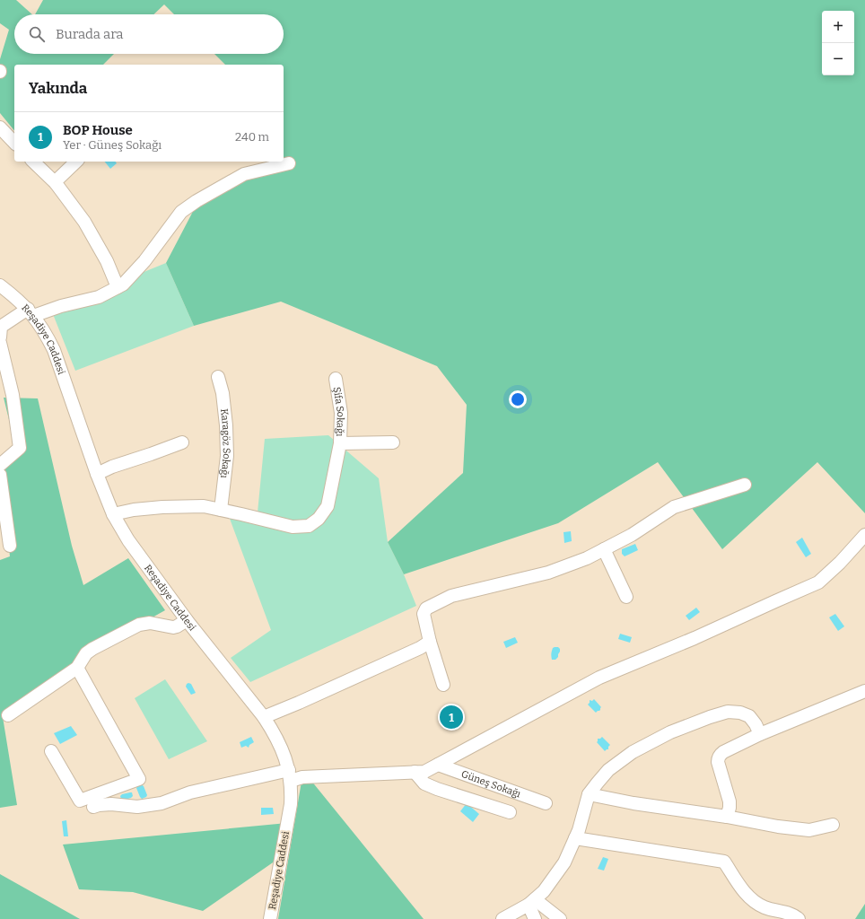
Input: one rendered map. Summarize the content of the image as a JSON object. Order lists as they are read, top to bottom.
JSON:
{
  "streets": {
    "street": [
      "Reşadiye Caddesi",
      "Şifa Sokağı",
      "Karagöz Sokağı",
      "Güneş Sokağı"
    ]
  },
  "crossings": [
    ["Reşadiye Caddesi", "Şifa Sokağı"],
    ["Şifa Sokağı", "Karagöz Sokağı"]
  ],
  "page": {
    "map_buttons": ["+", "−"],
    "search": "Burada ara",
    "heading": "Yakında",
    "list": [
      {
        "mark": "1",
        "name": "BOP House",
        "note": "Yer · Güneş Sokağı",
        "value": "240 m"
      }
    ],
    "pins": "1"
  }
}
